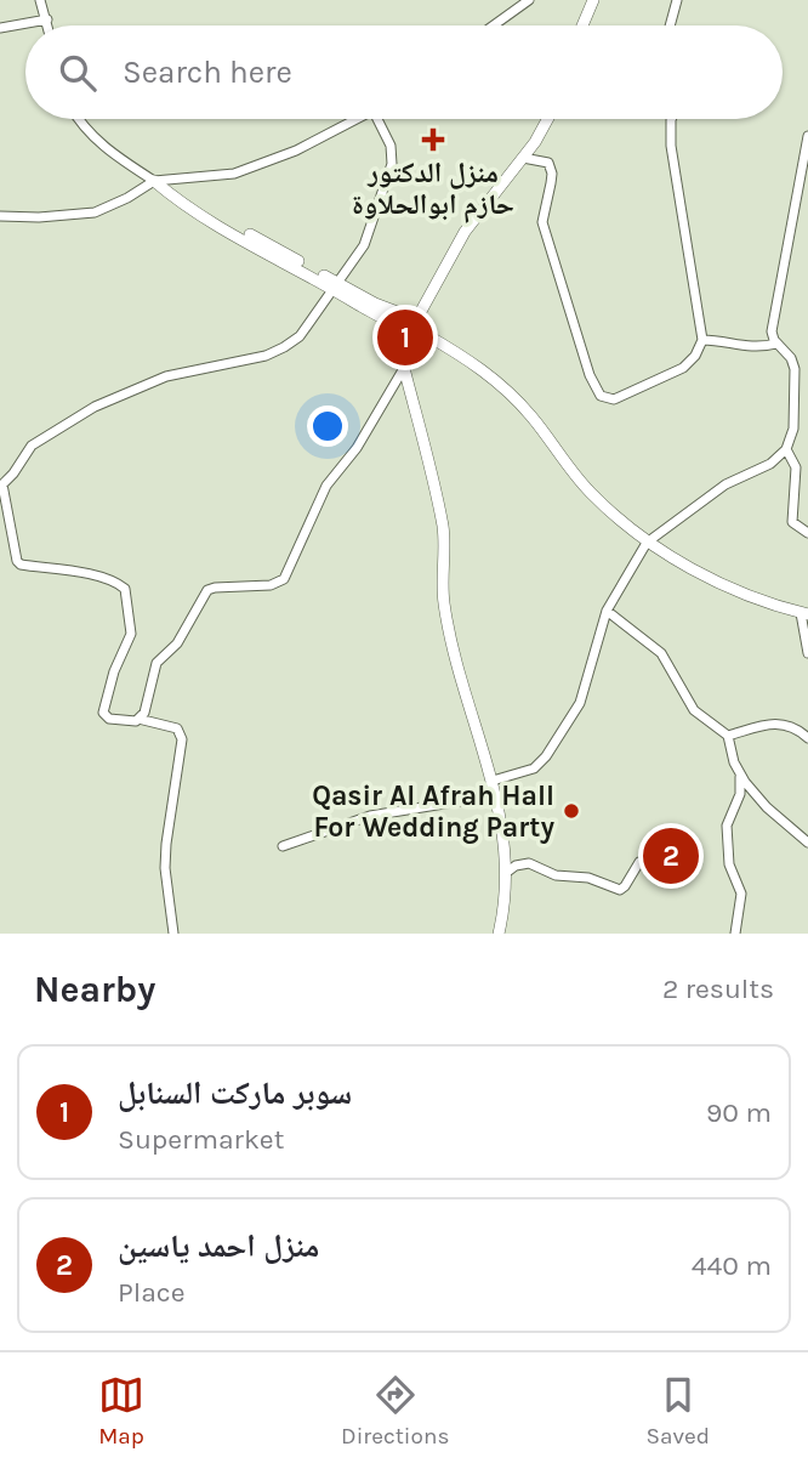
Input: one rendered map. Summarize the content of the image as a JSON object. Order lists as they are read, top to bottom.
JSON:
{
  "places": {
    "health": ["منزل الدكتور حازم ابوالحلاوة"],
    "other": ["Qasir Al Afrah Hall For Wedding Party"]
  },
  "page": {
    "search": "Search here",
    "pins": ["1", "2"],
    "heading": ["Nearby", "2 results"],
    "list": [
      {
        "mark": "1",
        "name": "سوبر ماركت السنابل",
        "note": "Supermarket",
        "value": "90 m"
      },
      {
        "mark": "2",
        "name": "منزل احمد ياسين",
        "note": "Place",
        "value": "440 m"
      }
    ],
    "nav": ["Map", "Directions", "Saved"]
  }
}
